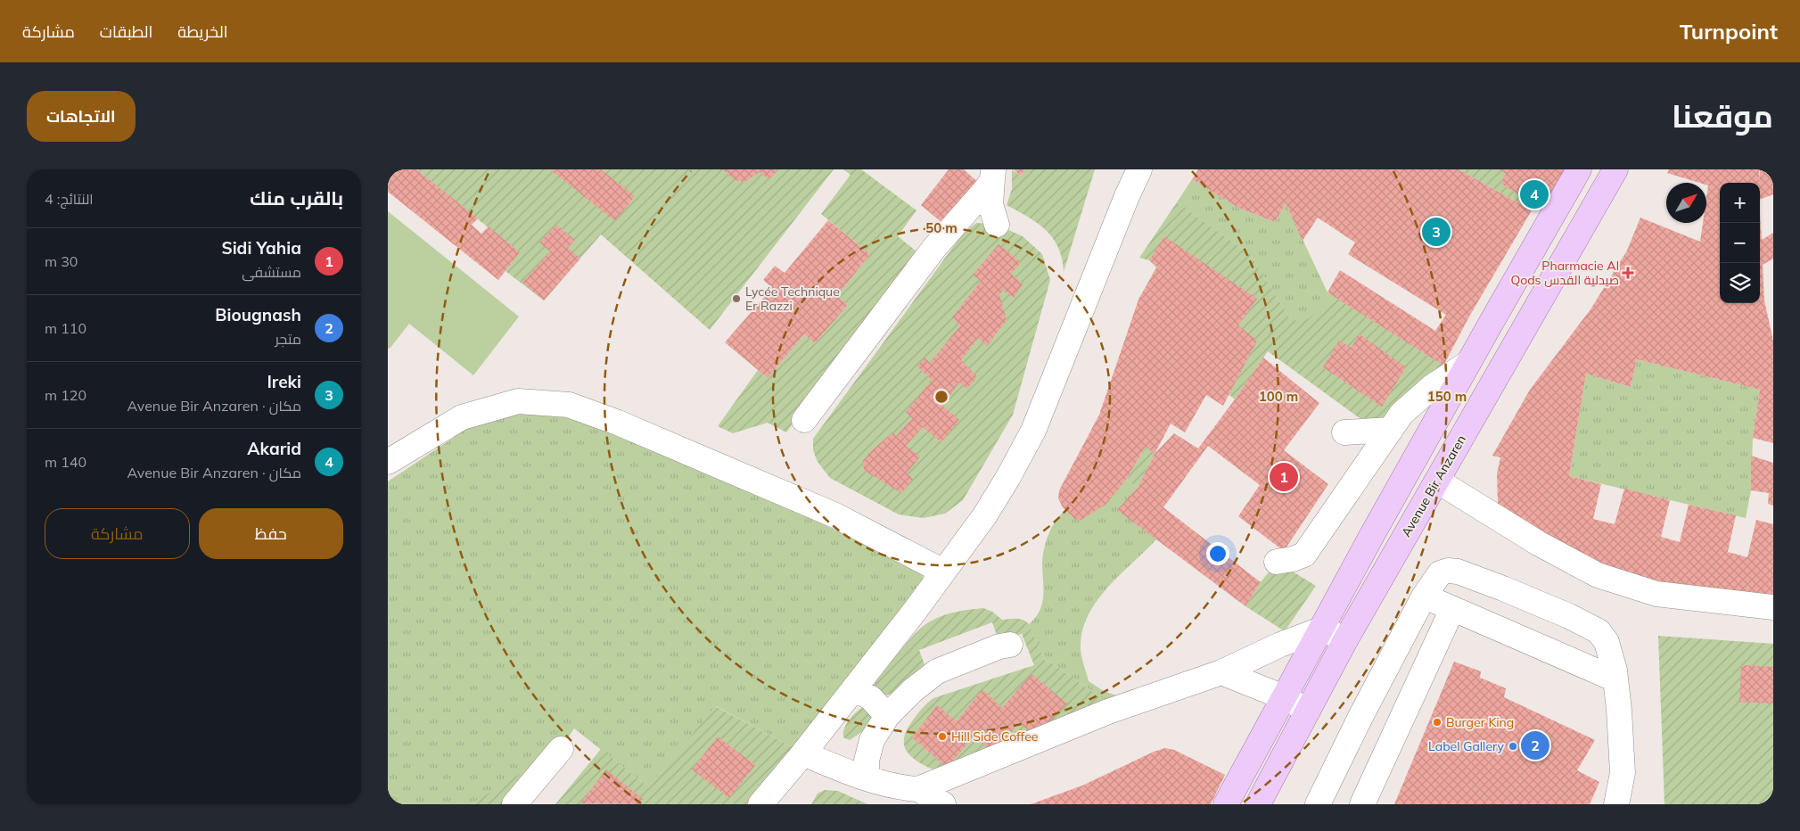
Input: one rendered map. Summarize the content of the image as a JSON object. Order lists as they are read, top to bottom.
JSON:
{
  "streets": {
    "main road": ["Avenue Bir Anzaren"]
  },
  "places": {
    "health": ["Pharmacie Al Qods صيدلية القدس"],
    "other": [
      "Lycée Technique Er Razzi",
      "Burger King",
      "Hill Side Coffee",
      "Label Gallery"
    ]
  },
  "north": "top right",
  "page": {
    "header": "Turnpoint",
    "nav": ["الخريطة", "الطبقات", "مشاركة"],
    "title": "موقعنا",
    "buttons": [
      "الاتجاهات",
      ["حفظ", "مشاركة"]
    ],
    "heading": ["بالقرب منك", "النتائج: 4"],
    "pins": [
      "4",
      "3",
      "1",
      "2"
    ],
    "map_buttons": ["+", "−"],
    "list": [
      {
        "mark": "1",
        "name": "Sidi Yahia",
        "note": "مستشفى",
        "value": "30 m"
      },
      {
        "mark": "2",
        "name": "Biougnash",
        "note": "متجر",
        "value": "110 m"
      },
      {
        "mark": "3",
        "name": "Ireki",
        "note": "مكان · Avenue Bir Anzaren",
        "value": "120 m"
      },
      {
        "mark": "4",
        "name": "Akarid",
        "note": "مكان · Avenue Bir Anzaren",
        "value": "140 m"
      }
    ]
  },
  "rings": ["50 m", "100 m", "150 m"]
}
